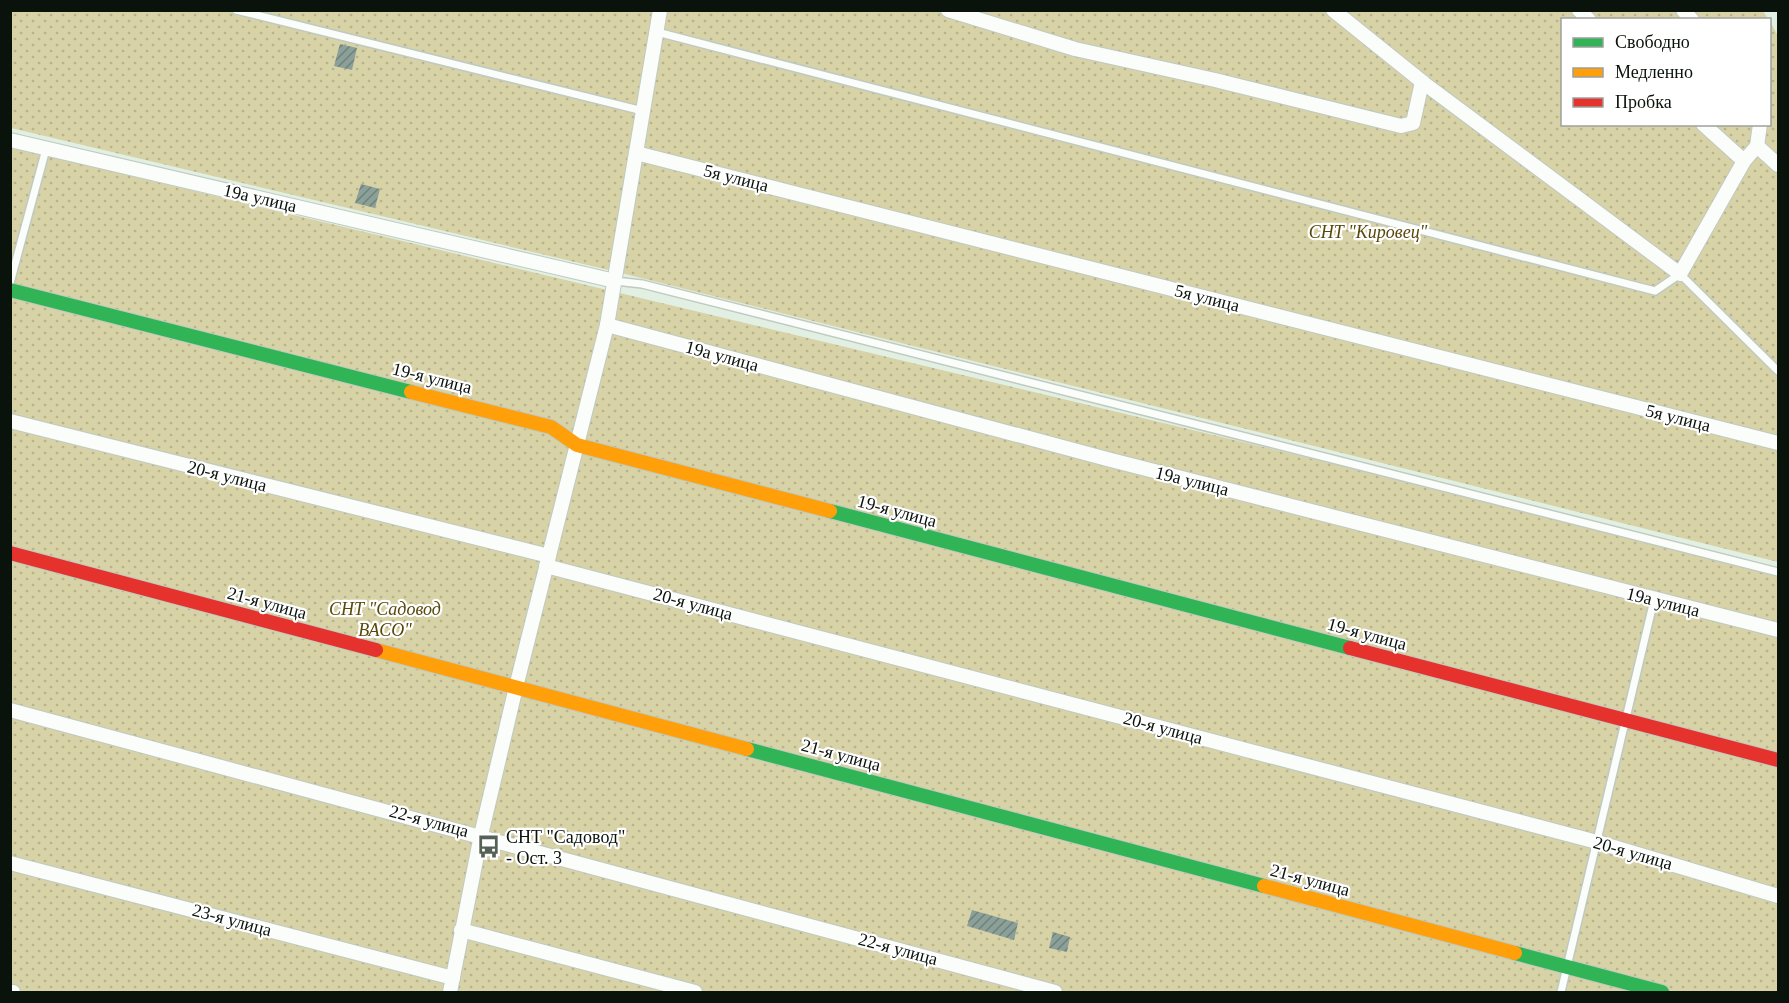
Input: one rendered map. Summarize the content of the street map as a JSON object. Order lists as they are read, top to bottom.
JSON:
{
  "streets": {
    "street": [
      "5я улица",
      "19а улица",
      "19-я улица",
      "20-я улица",
      "21-я улица",
      "22-я улица",
      "23-я улица"
    ]
  },
  "parks": ["СНТ \"Кировец\"", "СНТ \"Садовод ВАСО\""],
  "places": {
    "bus stop": ["СНТ \"Садовод\" - Ост. 3"]
  },
  "legend": ["Свободно", "Медленно", "Пробка"]
}
